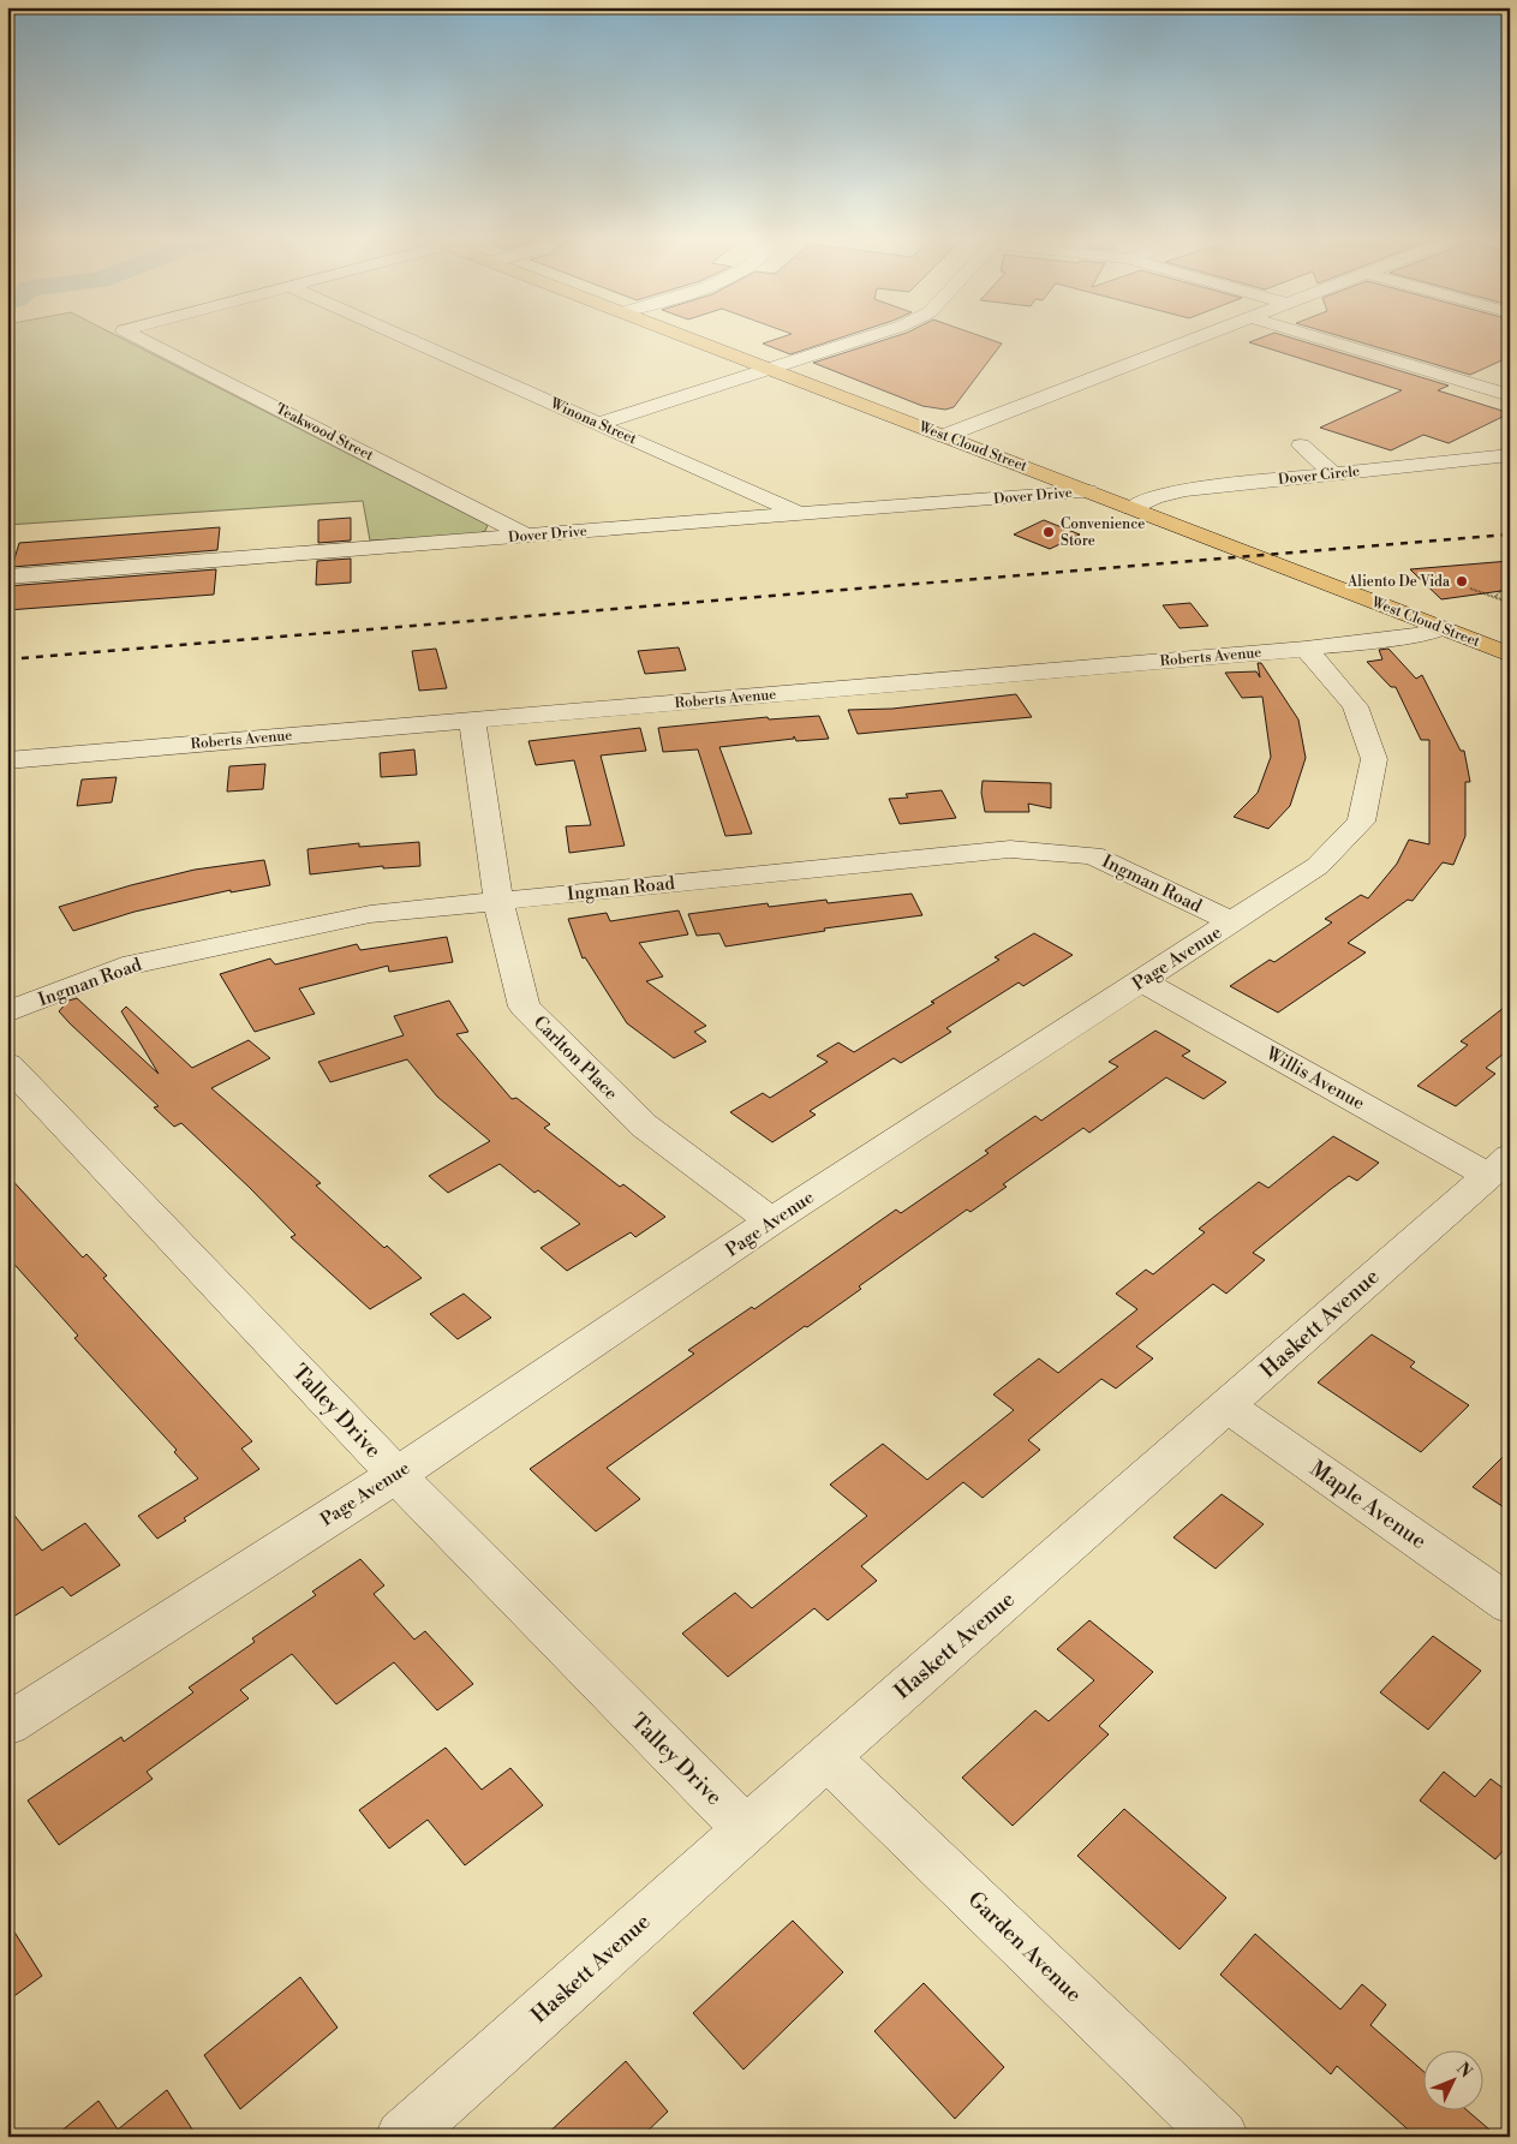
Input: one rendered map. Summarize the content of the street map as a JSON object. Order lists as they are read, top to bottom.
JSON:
{
  "streets": {
    "main road": ["West Cloud Street"],
    "street": [
      "Winona Street",
      "Teakwood Street",
      "Dover Circle",
      "Dover Drive",
      "Roberts Avenue",
      "Ingman Road",
      "Page Avenue",
      "Carlton Place",
      "Willis Avenue",
      "Haskett Avenue",
      "Talley Drive",
      "Maple Avenue",
      "Garden Avenue"
    ]
  },
  "crossings": [
    ["Winona Street", "Dover Drive"],
    ["Teakwood Street", "Dover Drive"],
    ["West Cloud Street", "Dover Circle"],
    ["West Cloud Street", "Dover Drive"],
    ["West Cloud Street", "Roberts Avenue"],
    ["Roberts Avenue", "Page Avenue"],
    ["Roberts Avenue", "Carlton Place"],
    ["Ingman Road", "Page Avenue"],
    ["Ingman Road", "Carlton Place"],
    ["Page Avenue", "Carlton Place"],
    ["Page Avenue", "Willis Avenue"],
    ["Page Avenue", "Talley Drive"],
    ["Willis Avenue", "Haskett Avenue"],
    ["Haskett Avenue", "Talley Drive"],
    ["Haskett Avenue", "Maple Avenue"],
    ["Haskett Avenue", "Garden Avenue"]
  ],
  "places": ["Convenience Store", "Aliento De Vida"],
  "north": "top right"
}
